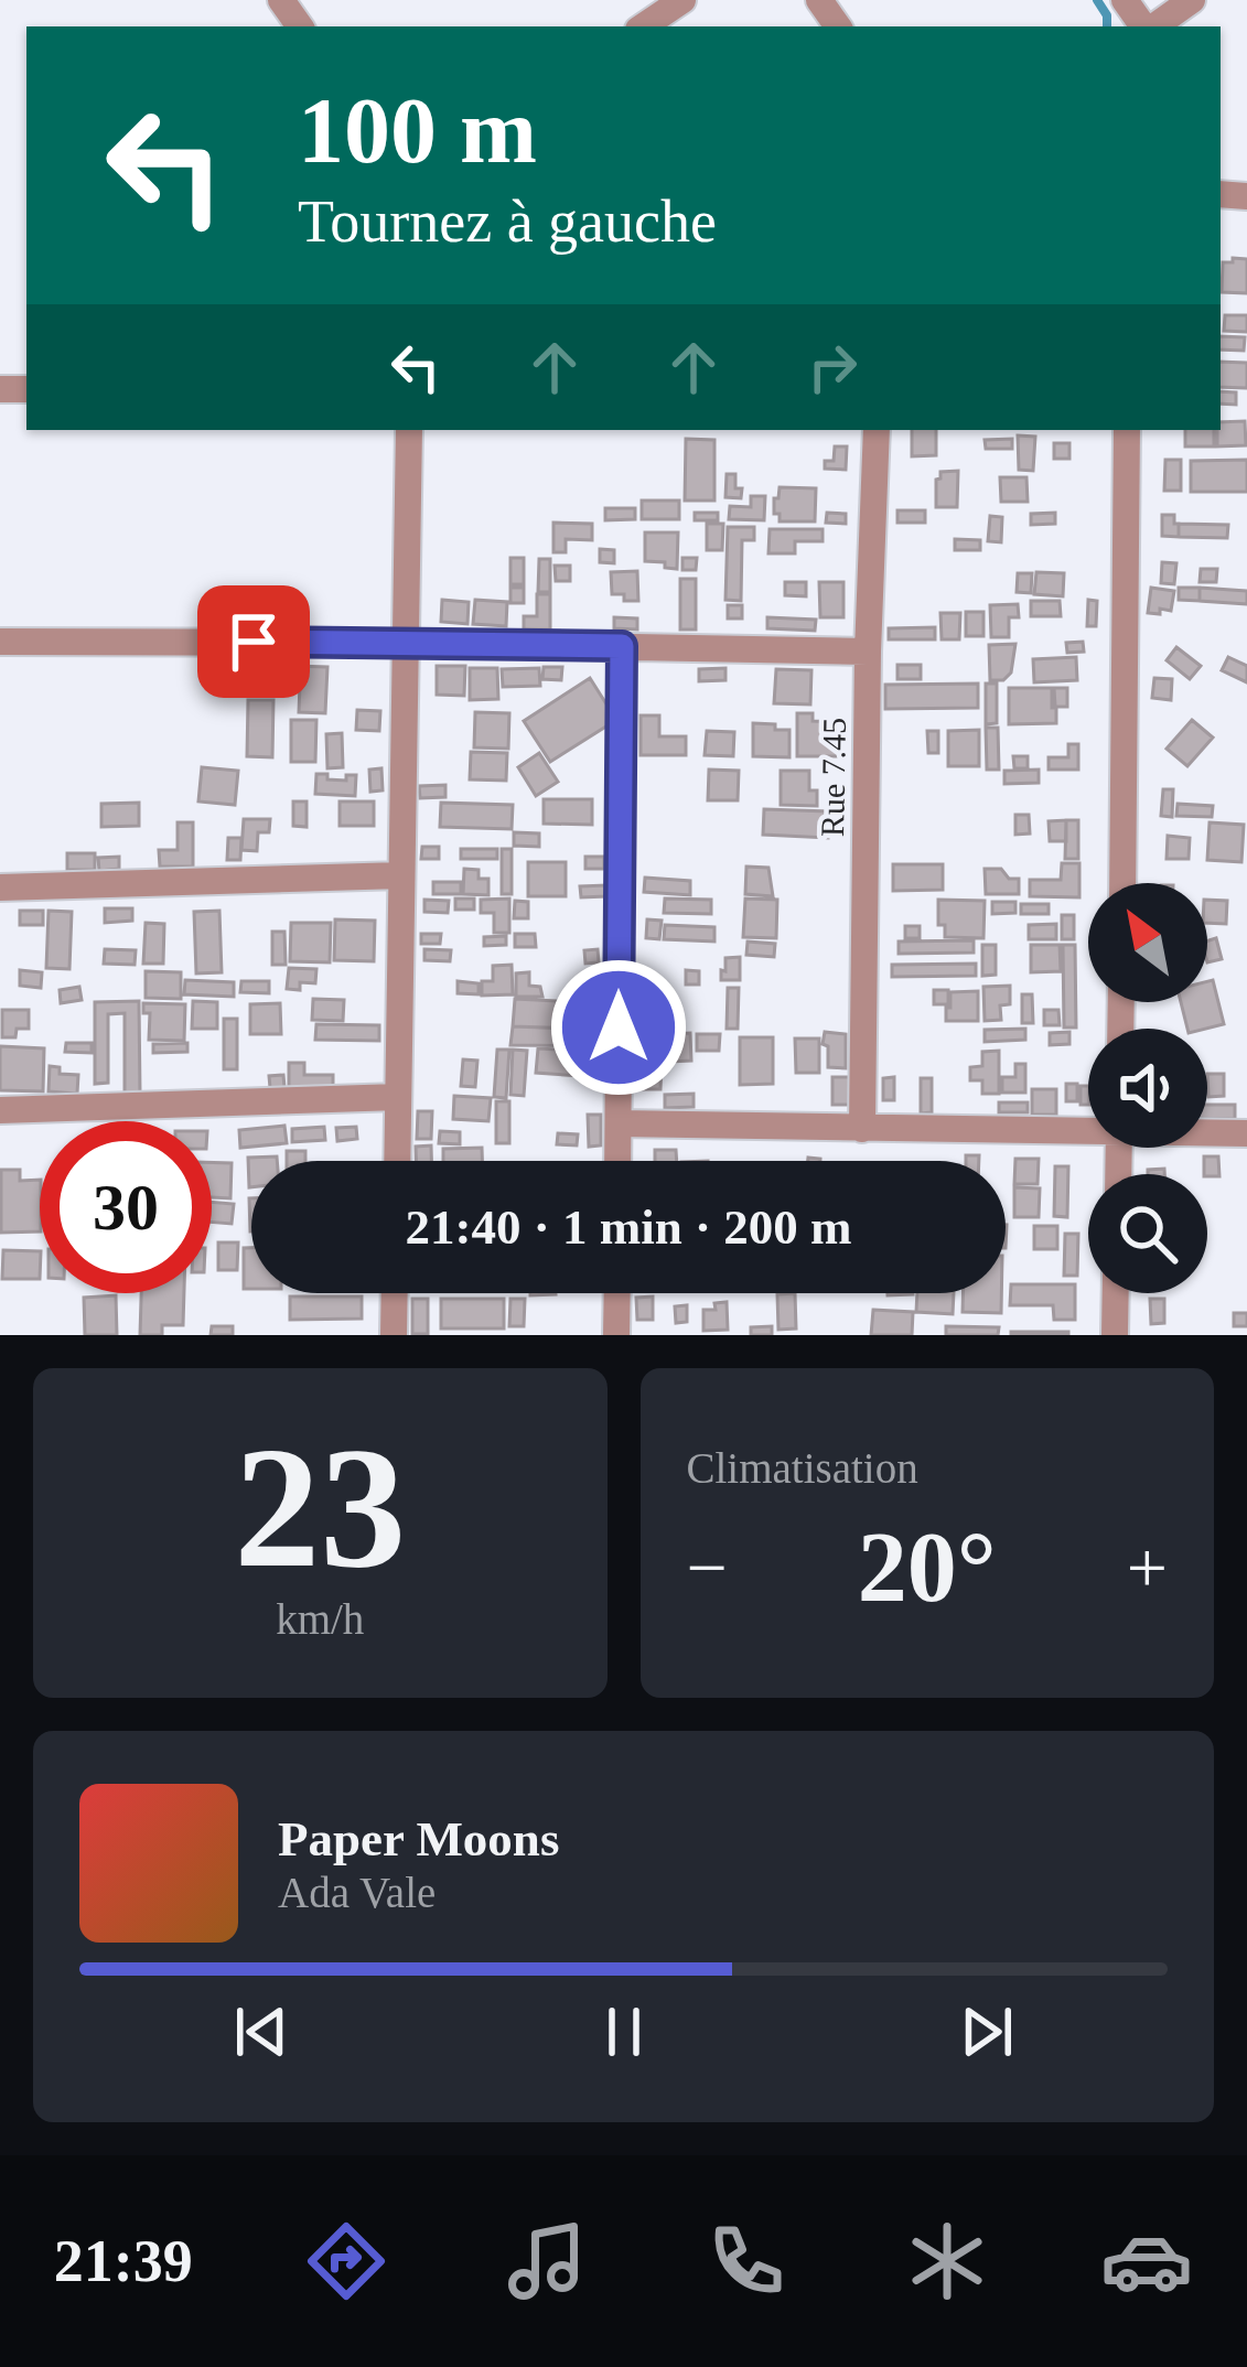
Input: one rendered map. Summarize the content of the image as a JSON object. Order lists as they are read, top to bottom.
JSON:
{
  "streets": {
    "street": ["Rue 7.45"]
  },
  "north": "top left",
  "page": {
    "turn": ["100 m", "Tournez à gauche"],
    "limit": "30",
    "trip": "21:40 · 1 min · 200 m",
    "tile": [
      ["23", "km/h"],
      "Climatisation"
    ],
    "heat": ["−", "20°", "+"],
    "song": ["Paper Moons", "Ada Vale"],
    "tabs": "21:39"
  }
}
